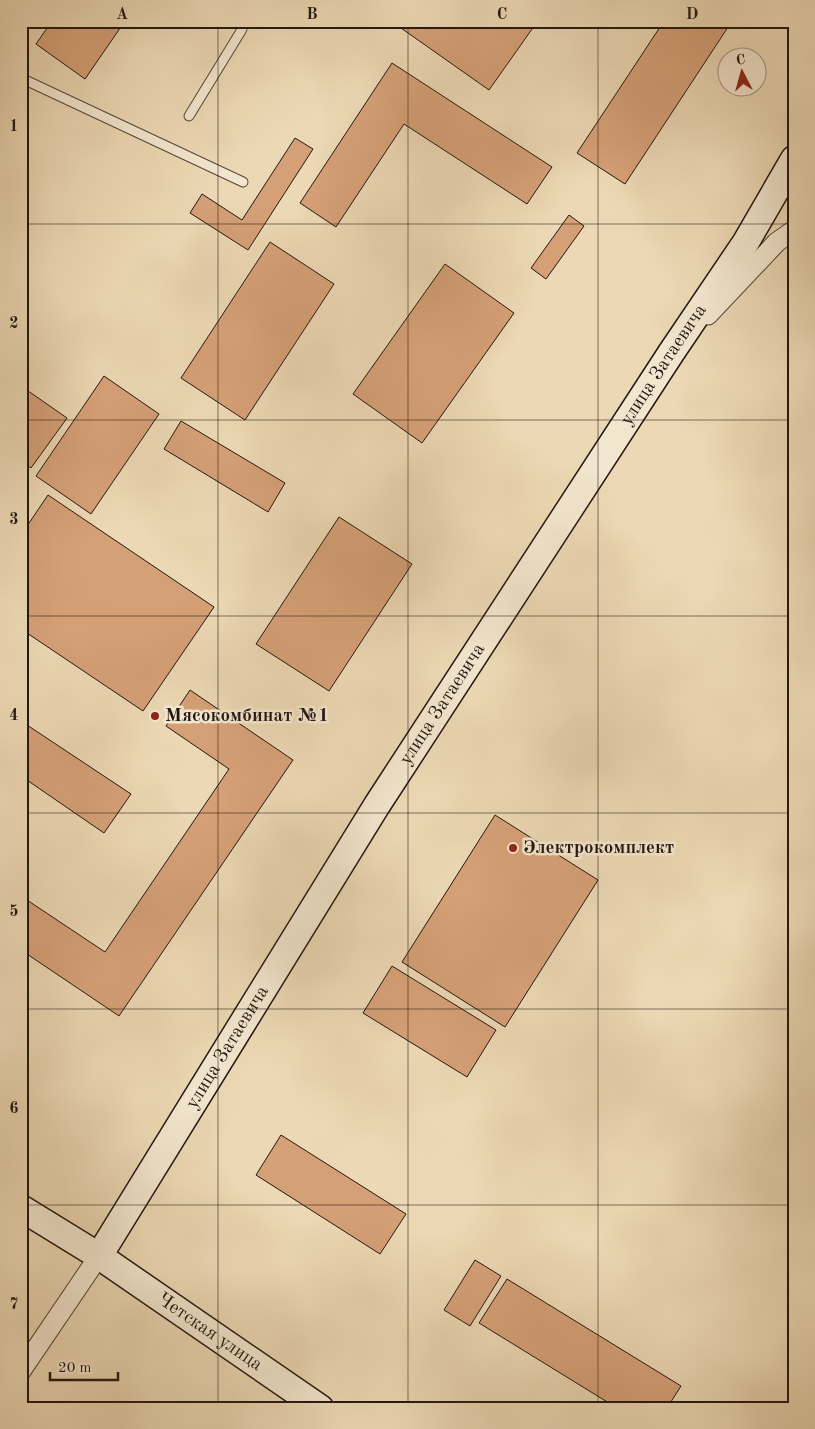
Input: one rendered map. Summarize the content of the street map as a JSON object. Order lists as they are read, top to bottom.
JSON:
{
  "streets": {
    "street": ["улица Затаевича", "Четская улица"]
  },
  "crossings": [
    ["улица Затаевича", "Четская улица"]
  ],
  "places": ["Мясокомбинат №1", "Электрокомплект"],
  "scale_bar": "20 m",
  "north": "top",
  "grid": {
    "columns": [
      "A",
      "B",
      "C",
      "D"
    ],
    "rows": [
      "1",
      "2",
      "3",
      "4",
      "5",
      "6",
      "7"
    ]
  }
}
